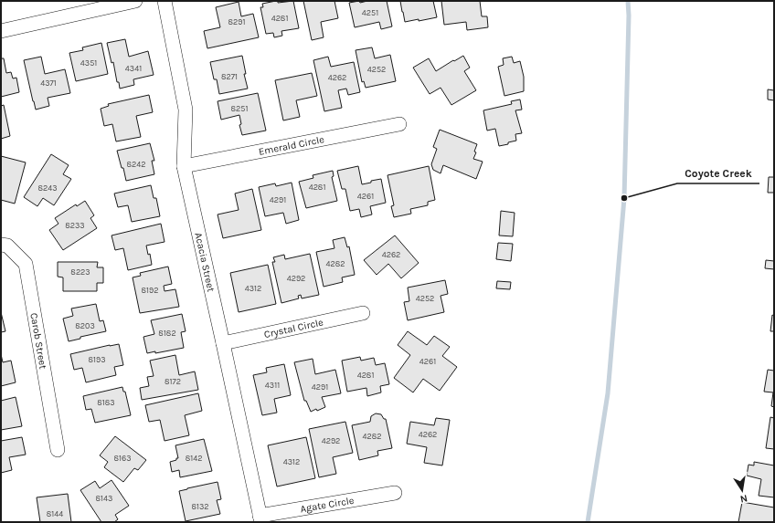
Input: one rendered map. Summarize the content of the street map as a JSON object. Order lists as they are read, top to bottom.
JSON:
{
  "streets": {
    "street": [
      "Emerald Circle",
      "Acacia Street",
      "Crystal Circle",
      "Carob Street",
      "Agate Circle"
    ]
  },
  "crossings": [
    ["Emerald Circle", "Acacia Street"],
    ["Acacia Street", "Crystal Circle"],
    ["Acacia Street", "Agate Circle"]
  ],
  "places": ["Coyote Creek"],
  "house_numbers": [
    "4251",
    "4281",
    "8291",
    "4351",
    "4341",
    "4252",
    "8271",
    "4262",
    "4371",
    "8251",
    "8242",
    "4281",
    "8243",
    "4261",
    "4291",
    "8233",
    "4262",
    "4282",
    "8223",
    "4292",
    "4312",
    "8192",
    "4252",
    "8203",
    "8182",
    "8193",
    "4261",
    "4281",
    "8172",
    "4311",
    "4291",
    "8183",
    "4262",
    "4282",
    "4292",
    "8163",
    "8142",
    "4312",
    "8143",
    "8132",
    "8144"
  ],
  "north": "bottom"
}
